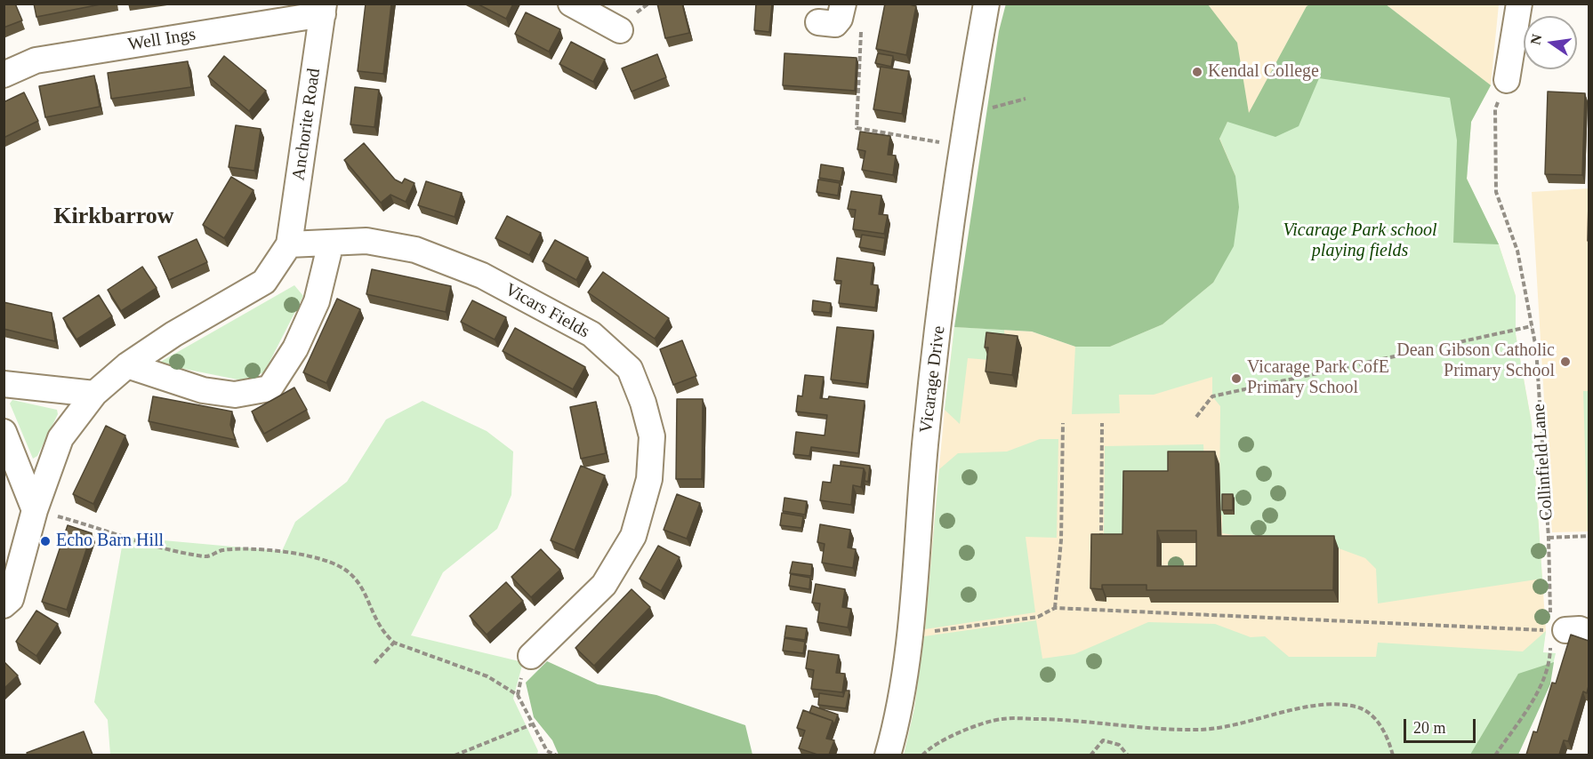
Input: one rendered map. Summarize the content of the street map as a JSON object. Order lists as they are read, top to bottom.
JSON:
{
  "streets": {
    "street": [
      "Well Ings",
      "Anchorite Road",
      "Vicars Fields",
      "Vicarage Drive"
    ],
    "path": ["Collinfield Lane"]
  },
  "crossings": [
    ["Well Ings", "Anchorite Road"],
    ["Anchorite Road", "Vicars Fields"]
  ],
  "districts": ["Kirkbarrow"],
  "parks": ["Vicarage Park school playing fields"],
  "places": [
    "Kendal College",
    "Dean Gibson Catholic Primary School",
    "Vicarage Park CofE Primary School",
    "Echo Barn Hill"
  ],
  "scale_bar": "20 m",
  "north": "left"
}
